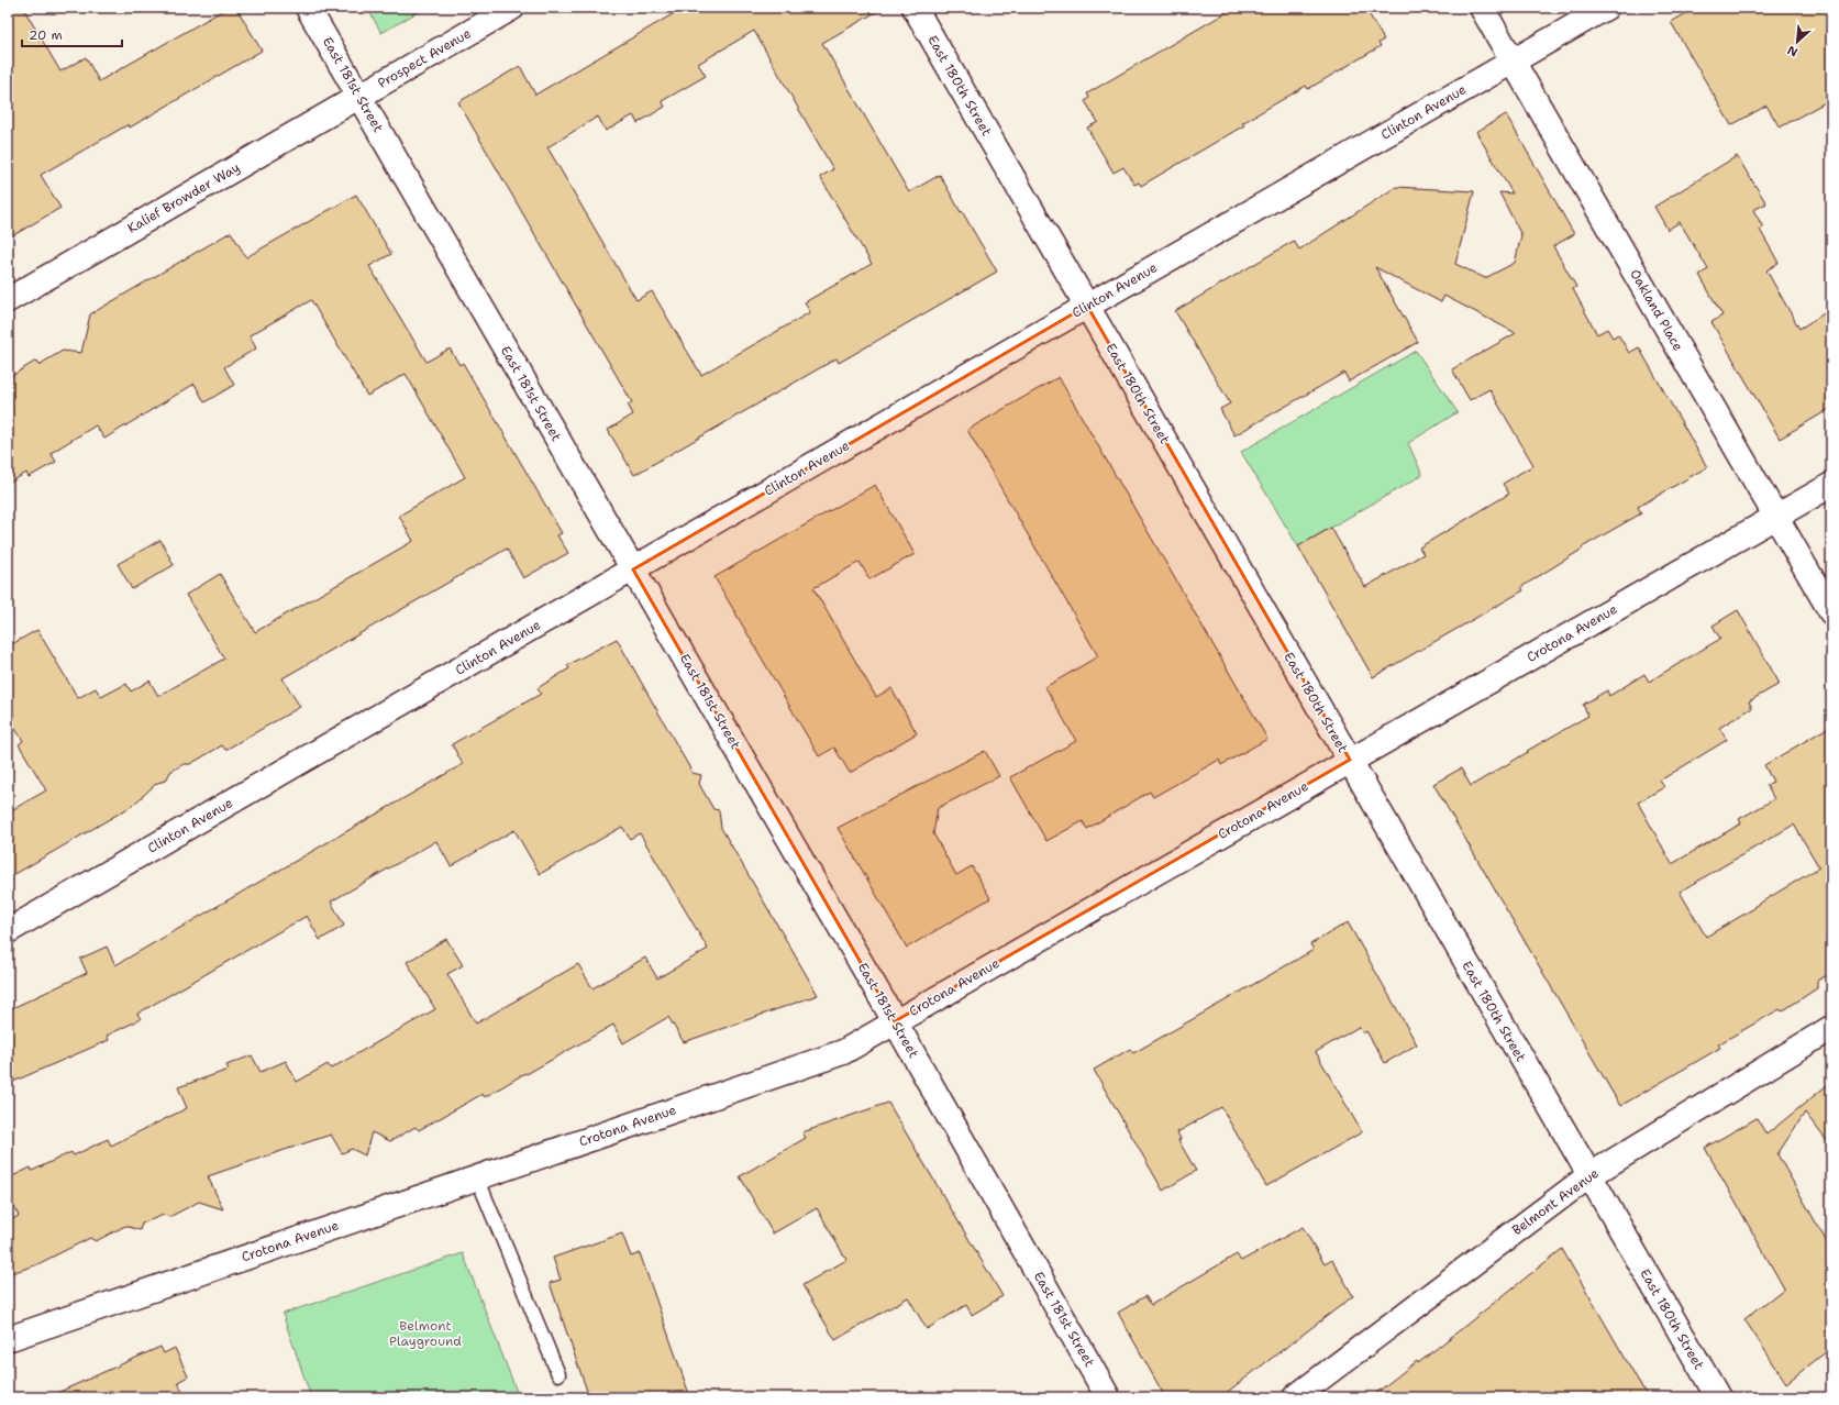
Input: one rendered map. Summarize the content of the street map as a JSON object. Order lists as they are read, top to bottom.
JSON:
{
  "streets": {
    "street": [
      "Prospect Avenue",
      "East 181st Street",
      "East 180th Street",
      "Clinton Avenue",
      "Kalief Browder Way",
      "Oakland Place",
      "Crotona Avenue",
      "Belmont Avenue"
    ]
  },
  "crossings": [
    ["Prospect Avenue", "East 181st Street"],
    ["Prospect Avenue", "Kalief Browder Way"],
    ["East 181st Street", "Clinton Avenue"],
    ["East 181st Street", "Kalief Browder Way"],
    ["East 181st Street", "Crotona Avenue"],
    ["East 180th Street", "Clinton Avenue"],
    ["East 180th Street", "Crotona Avenue"],
    ["East 180th Street", "Belmont Avenue"],
    ["Clinton Avenue", "Oakland Place"],
    ["Oakland Place", "Crotona Avenue"]
  ],
  "parks": ["Belmont Playground"],
  "scale_bar": "20 m",
  "north": "bottom left"
}
